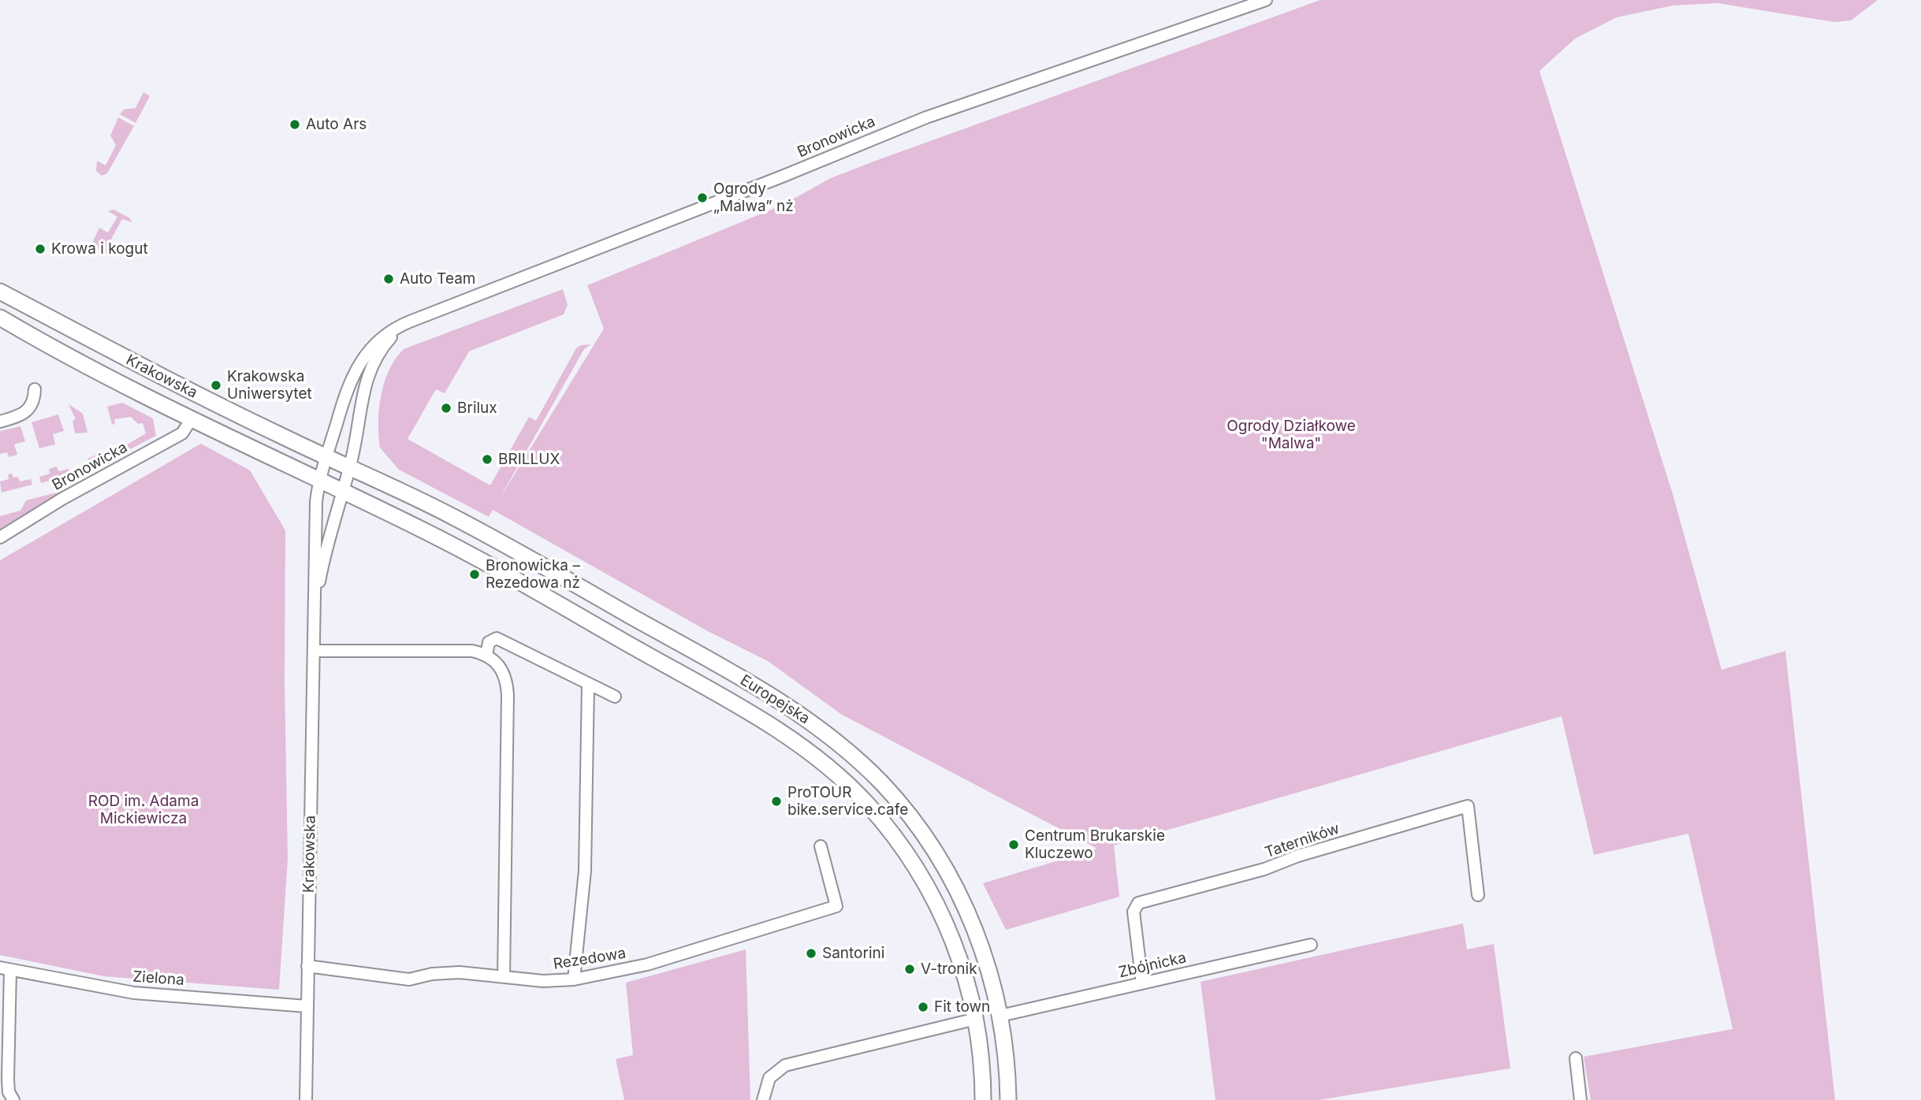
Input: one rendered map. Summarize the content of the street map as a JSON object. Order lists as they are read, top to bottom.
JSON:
{
  "streets": {
    "main road": ["Krakowska", "Europejska"],
    "street": [
      "Bronowicka",
      "Taterników",
      "Rezedowa",
      "Zbójnicka",
      "Zielona"
    ]
  },
  "crossings": [
    ["Bronowicka", "Krakowska"],
    ["Bronowicka", "Europejska"],
    ["Krakowska", "Europejska"],
    ["Krakowska", "Rezedowa"],
    ["Krakowska", "Zielona"],
    ["Europejska", "Zbójnicka"],
    ["Taterników", "Zbójnicka"]
  ],
  "parks": ["Ogrody Działkowe \"Malwa\"", "ROD im. Adama Mickiewicza"],
  "places": [
    "Auto Ars",
    "Ogrody „Malwa” nż",
    "Krowa i kogut",
    "Auto Team",
    "Krakowska Uniwersytet",
    "Brilux",
    "BRILLUX",
    "Bronowicka – Rezedowa nż",
    "ProTOUR bike.service.cafe",
    "Centrum Brukarskie Kluczewo",
    "Santorini",
    "V-tronik",
    "Fit town"
  ]
}
